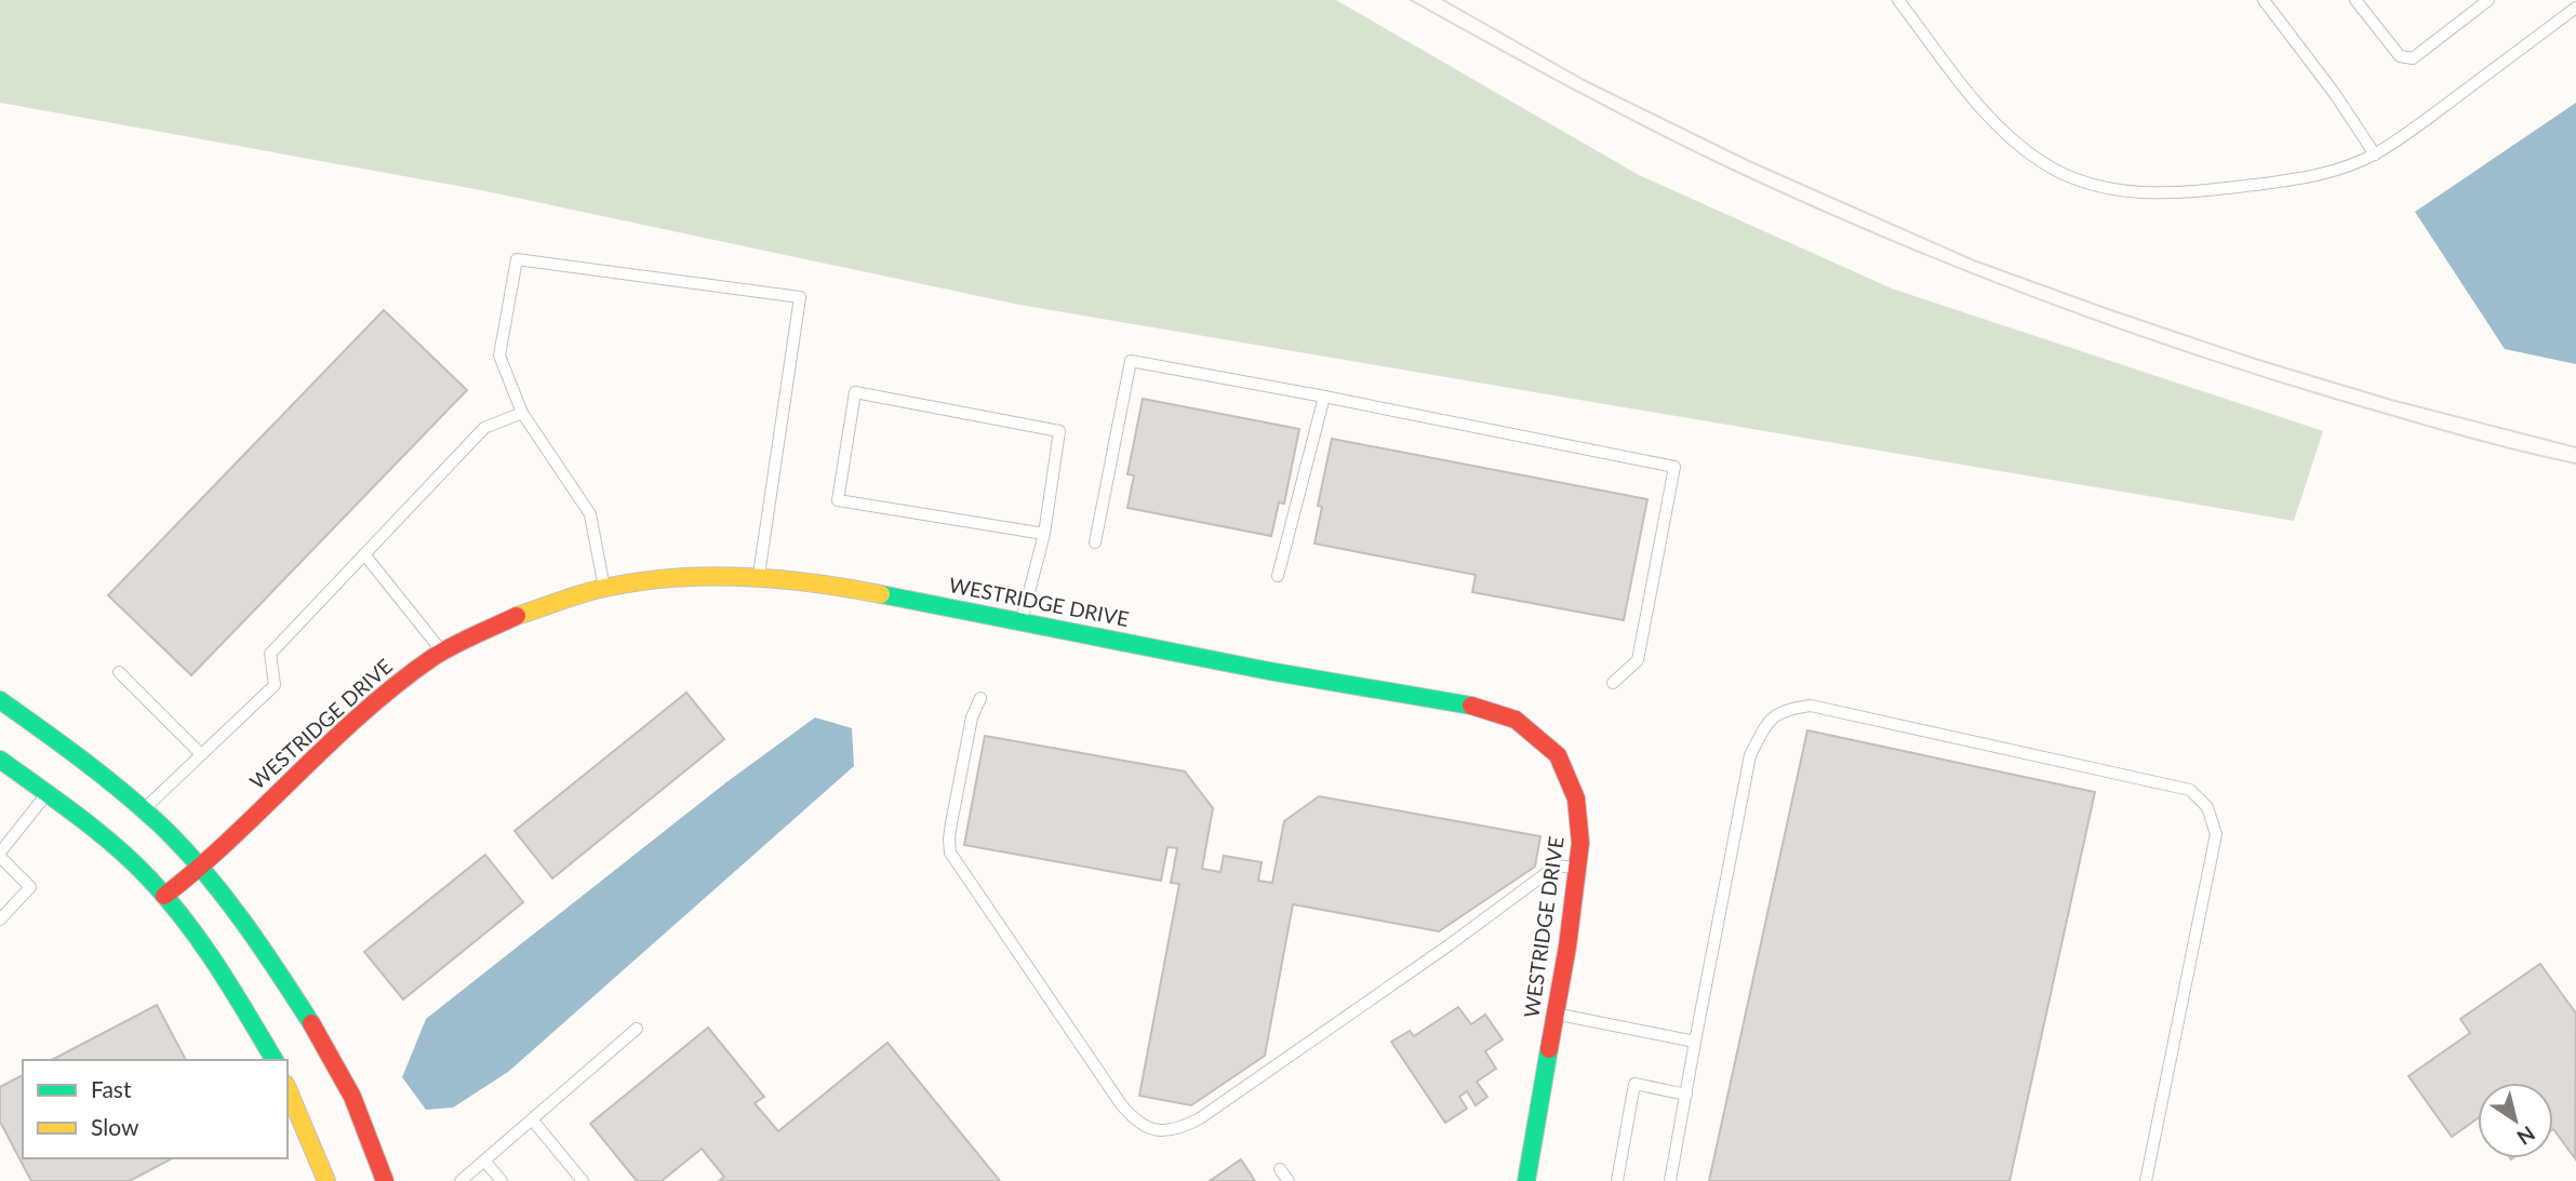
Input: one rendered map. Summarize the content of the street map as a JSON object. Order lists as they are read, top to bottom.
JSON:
{
  "streets": {
    "street": ["WESTRIDGE DRIVE"]
  },
  "legend": ["Fast", "Slow"],
  "north": "bottom right"
}
